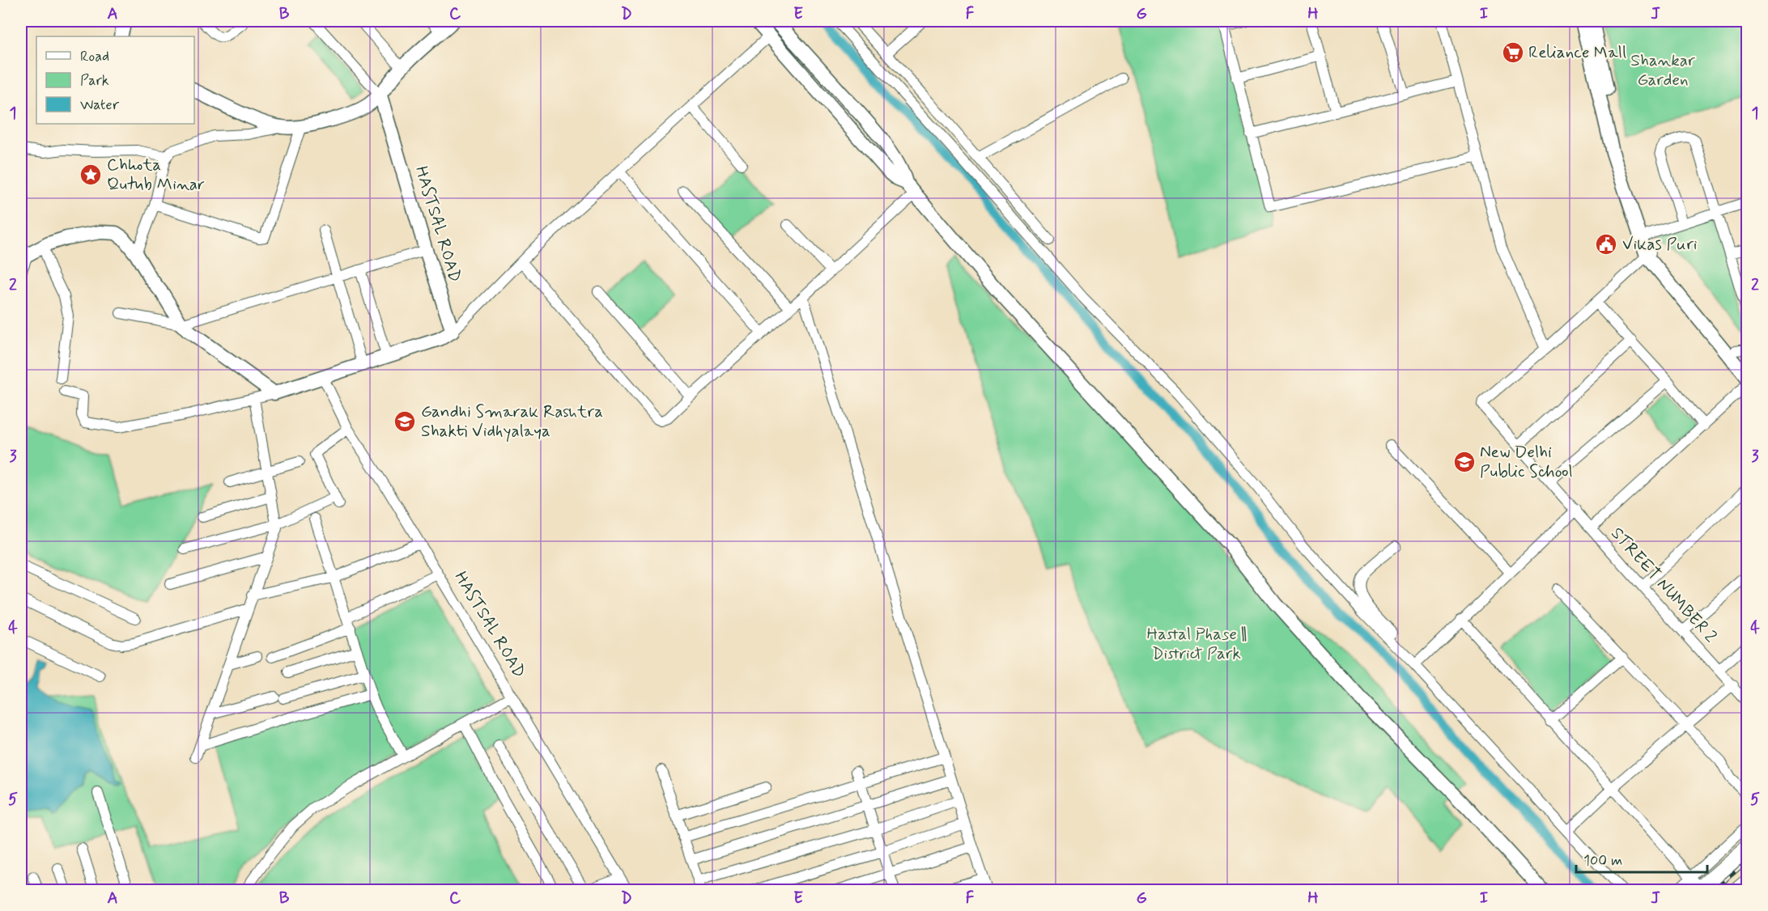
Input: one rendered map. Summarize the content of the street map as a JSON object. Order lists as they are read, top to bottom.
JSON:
{
  "streets": {
    "street": ["HASTSAL ROAD", "STREET NUMBER 2"]
  },
  "parks": ["Shankar Garden", "Hastal Phase || District Park"],
  "places": {
    "supermarket": ["Reliance Mall"],
    "place": ["Chhota Qutub Minar"],
    "public building": ["Vikas Puri"],
    "school or university": ["Gandhi Smarak Rashtra Shakti Vidhyalaya", "New Delhi Public School"]
  },
  "legend": ["Road", "Park", "Water"],
  "scale_bar": "100 m",
  "grid": {
    "columns": [
      "A",
      "B",
      "C",
      "D",
      "E",
      "F",
      "G",
      "H",
      "I",
      "J"
    ],
    "rows": [
      "1",
      "2",
      "3",
      "4",
      "5"
    ]
  }
}
